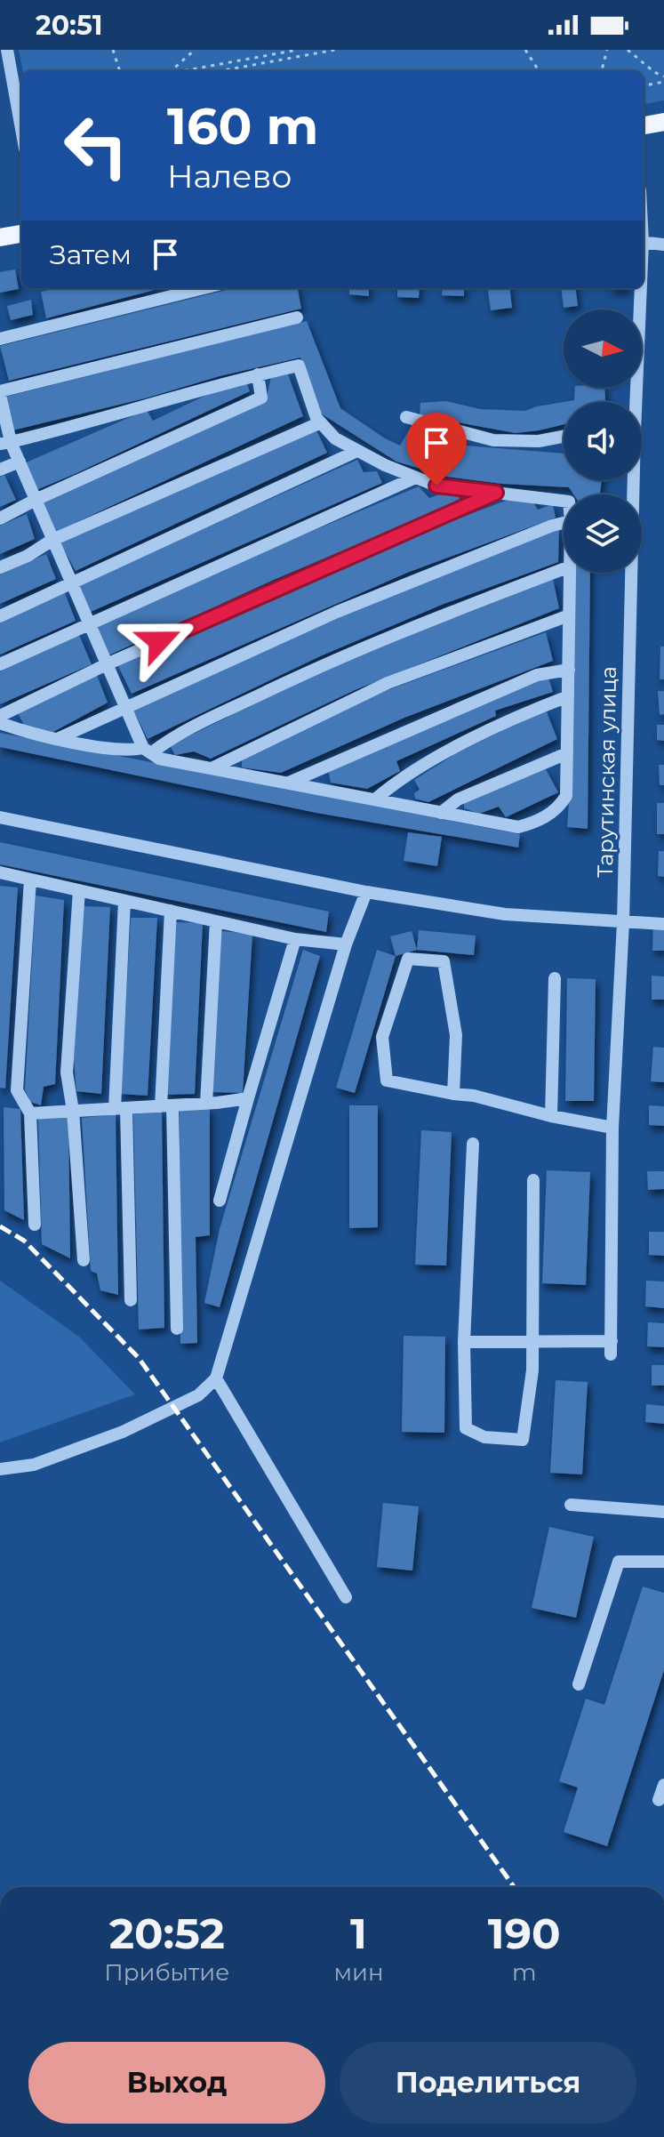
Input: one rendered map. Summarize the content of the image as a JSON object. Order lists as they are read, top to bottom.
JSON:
{
  "streets": {
    "street": ["Тарутинская улица"]
  },
  "north": "right",
  "page": {
    "status": "20:51",
    "turn": ["160 m", "Налево"],
    "then": "Затем",
    "eta": [
      "20:52",
      "Прибытие",
      "1",
      "мин",
      "190",
      "m"
    ],
    "buttons": ["Выход", "Поделиться"]
  }
}
